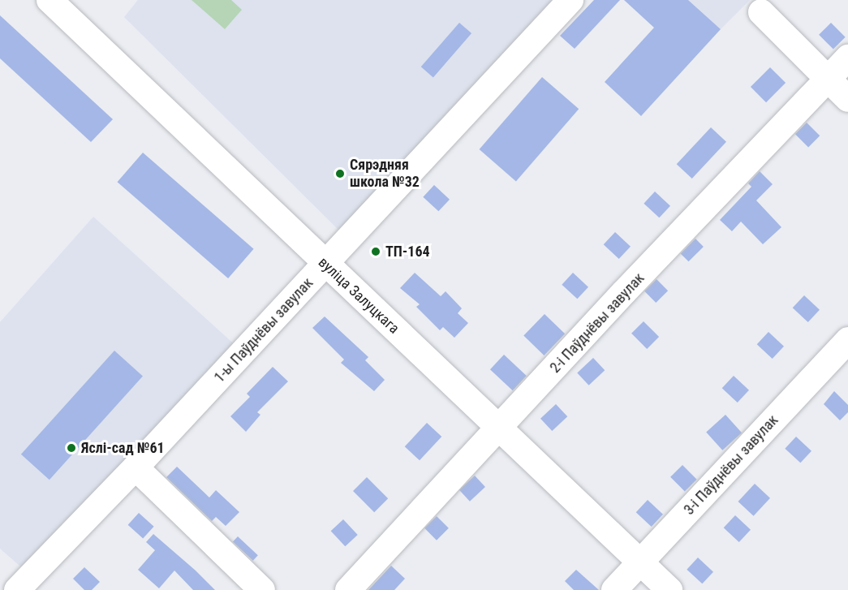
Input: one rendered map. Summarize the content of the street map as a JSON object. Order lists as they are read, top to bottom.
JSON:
{
  "streets": {
    "street": [
      "вуліца Залуцкага",
      "2-і Паўднёвы завулак",
      "1-ы Паўднёвы завулак",
      "3-і Паўднёвы завулак"
    ]
  },
  "crossings": [
    ["вуліца Залуцкага", "2-і Паўднёвы завулак"],
    ["вуліца Залуцкага", "1-ы Паўднёвы завулак"],
    ["вуліца Залуцкага", "3-і Паўднёвы завулак"]
  ],
  "places": ["Сярэдняя школа №32", "ТП-164", "Яслі-сад №61"]
}
